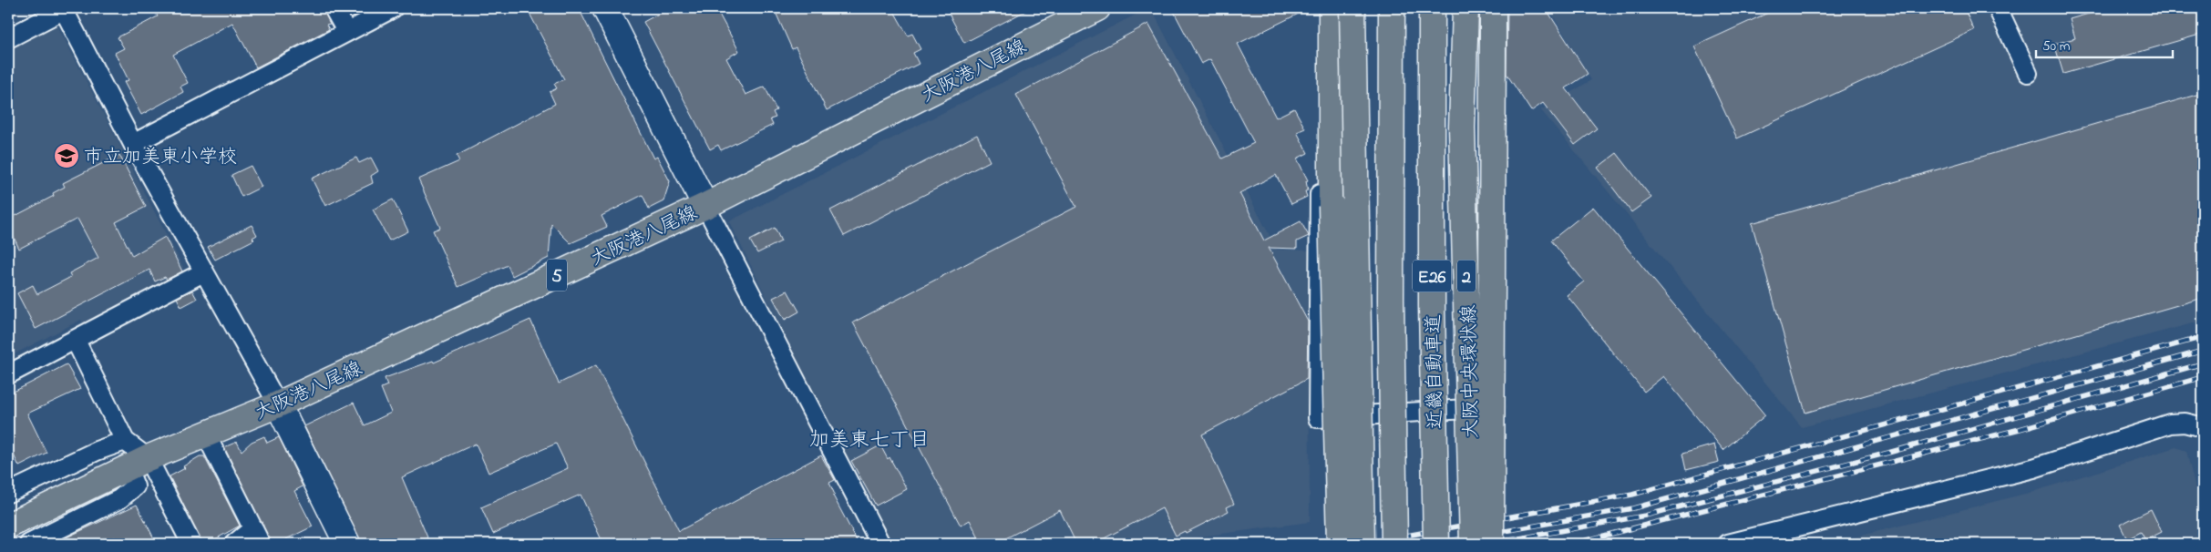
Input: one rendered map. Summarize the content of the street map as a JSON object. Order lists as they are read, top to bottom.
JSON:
{
  "streets": {
    "main road": [
      "大阪港八尾線",
      "5",
      "E26",
      "2",
      "近畿自動車道",
      "大阪中央環状線"
    ]
  },
  "districts": ["加美東七丁目"],
  "places": {
    "school or university": ["市立加美東小学校"]
  },
  "scale_bar": "50 m"
}
